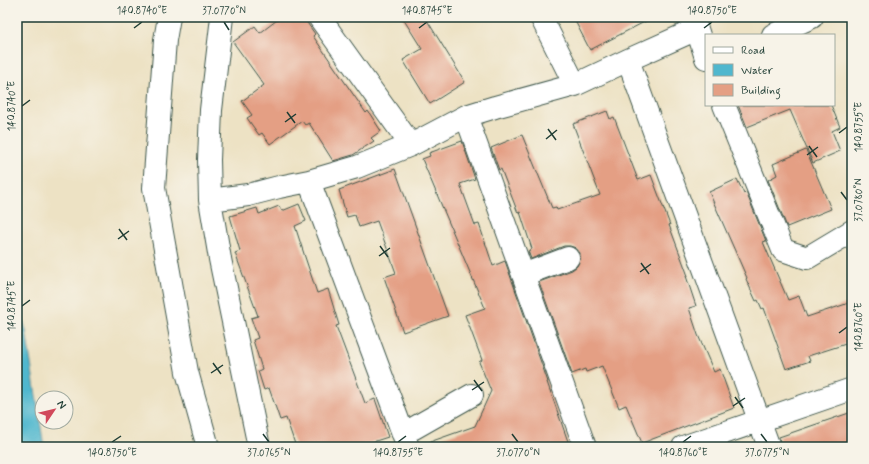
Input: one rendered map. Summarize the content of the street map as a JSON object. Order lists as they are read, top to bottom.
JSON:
{
  "legend": ["Road", "Water", "Building"],
  "north": "top right",
  "coordinates": [
    "140.8740°E",
    "37.0770°N",
    "140.8745°E",
    "140.8750°E",
    "140.8755°E",
    "37.0780°N",
    "140.8760°E",
    "37.0765°N",
    "37.0775°N"
  ]
}
